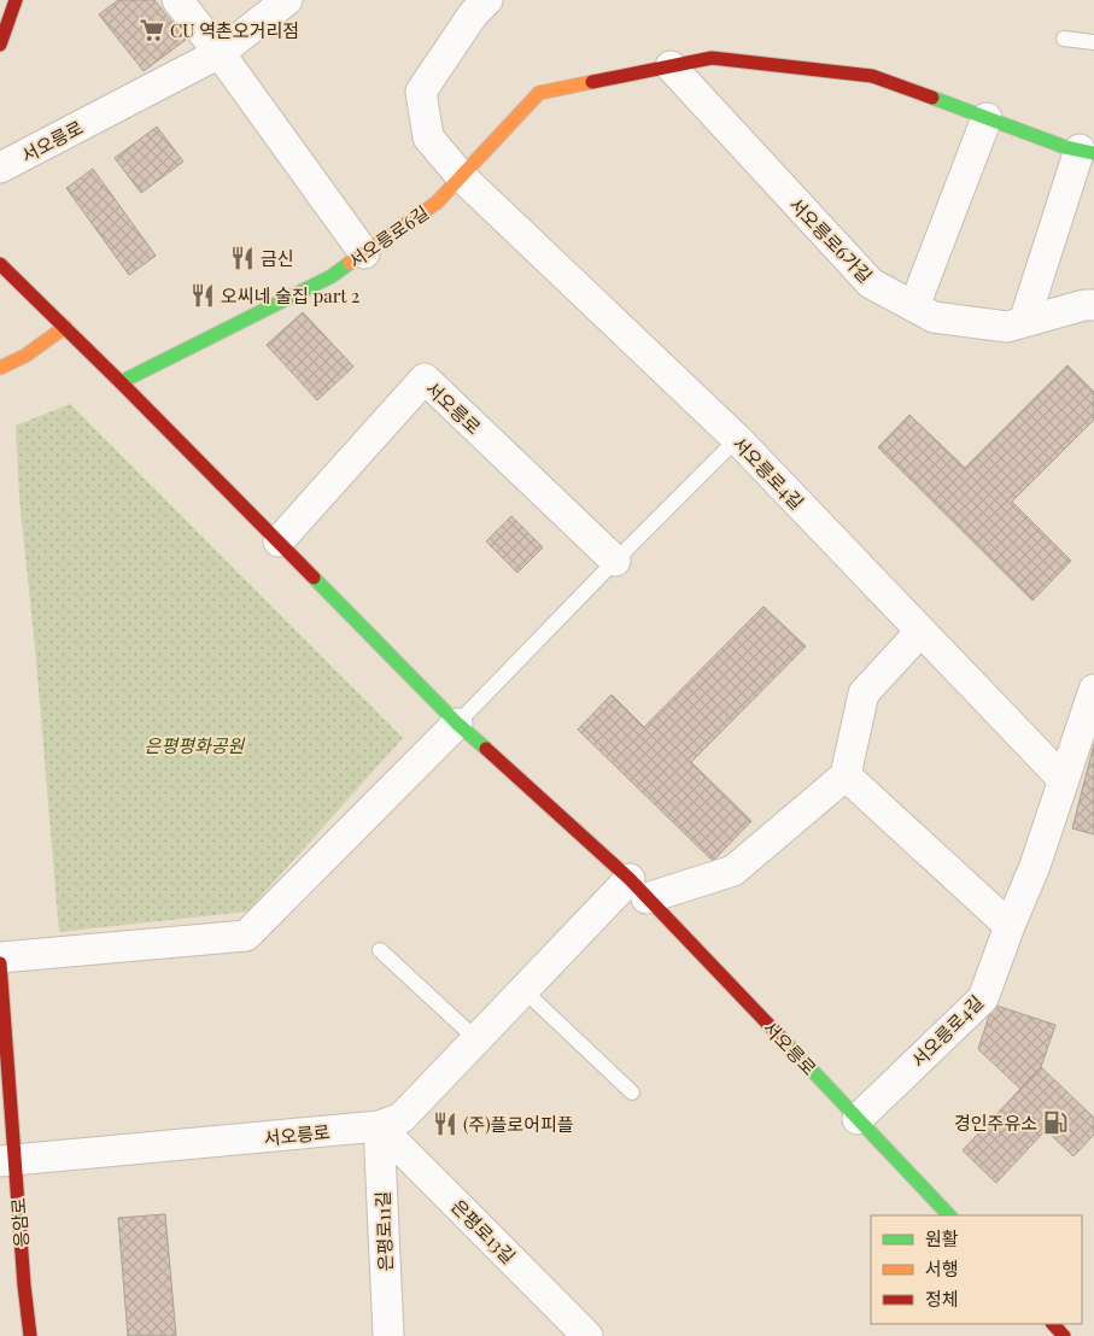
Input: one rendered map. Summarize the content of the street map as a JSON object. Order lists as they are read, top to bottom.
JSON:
{
  "streets": {
    "main road": ["서오릉로", "서오릉로6길", "응암로"],
    "street": [
      "서오릉로6가길",
      "서오릉로4길",
      "은평로11길",
      "은평로13길"
    ]
  },
  "crossings": [
    ["서오릉로", "서오릉로6길"],
    ["서오릉로", "서오릉로4길"],
    ["서오릉로", "응암로"],
    ["서오릉로", "은평로11길"],
    ["서오릉로", "은평로13길"],
    ["서오릉로6길", "서오릉로4길"],
    ["은평로11길", "은평로13길"]
  ],
  "parks": ["은평평화공원"],
  "places": {
    "supermarket": ["CU 역촌오거리점"],
    "restaurant": ["금신", "오씨네 술집 part 2", "(주)플로어피플"],
    "fuel station": ["경인주유소"]
  },
  "legend": ["원활", "서행", "정체"]
}
